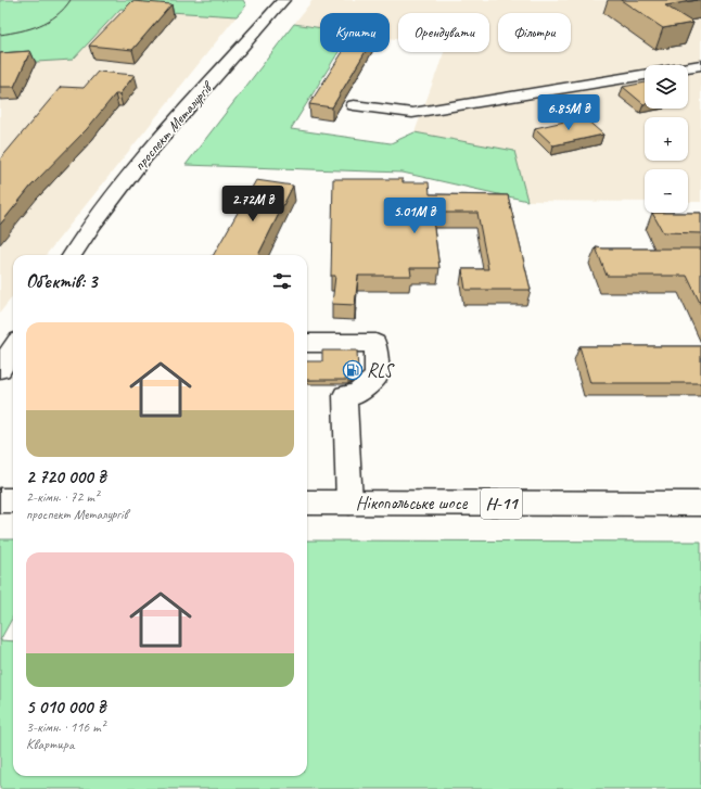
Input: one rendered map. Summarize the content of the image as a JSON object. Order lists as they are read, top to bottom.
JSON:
{
  "streets": {
    "main road": ["проспект Металургів", "Нікопольське шосе", "Н-11"]
  },
  "places": {
    "fuel station": ["RLS"]
  },
  "page": {
    "chip": ["Купити", "Орендувати", "Фільтри"],
    "map_buttons": ["+", "−"],
    "price": ["6.85M ₴", "2.72M ₴", "5.01M ₴"],
    "heading": "Об’єктів: 3",
    "list": [
      {
        "name": "2 720 000 ₴",
        "note": "2-кімн. · 72 m² · проспект Металургів"
      },
      {
        "name": "5 010 000 ₴",
        "note": "3-кімн. · 116 m² · Квартира"
      }
    ]
  }
}
